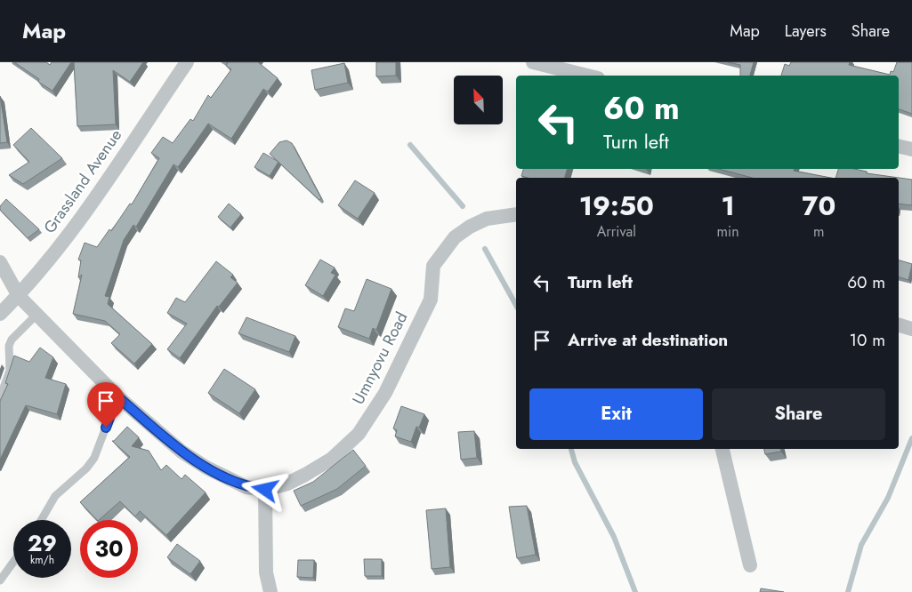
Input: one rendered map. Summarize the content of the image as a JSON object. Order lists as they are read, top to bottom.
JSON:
{
  "streets": {
    "street": ["Grassland Avenue", "Umnyovu Road"]
  },
  "crossings": [
    ["Grassland Avenue", "Umnyovu Road"]
  ],
  "north": "top left",
  "page": {
    "header": "Map",
    "nav": ["Map", "Layers", "Share"],
    "turn": ["60 m", "Turn left"],
    "eta": [
      "19:50",
      "Arrival",
      "1",
      "min",
      "70",
      "m"
    ],
    "list": [
      {
        "name": "Turn left",
        "value": "60 m"
      },
      {
        "name": "Arrive at destination",
        "value": "10 m"
      }
    ],
    "buttons": ["Exit", "Share"],
    "speed": "29 km/h",
    "limit": "30"
  }
}
